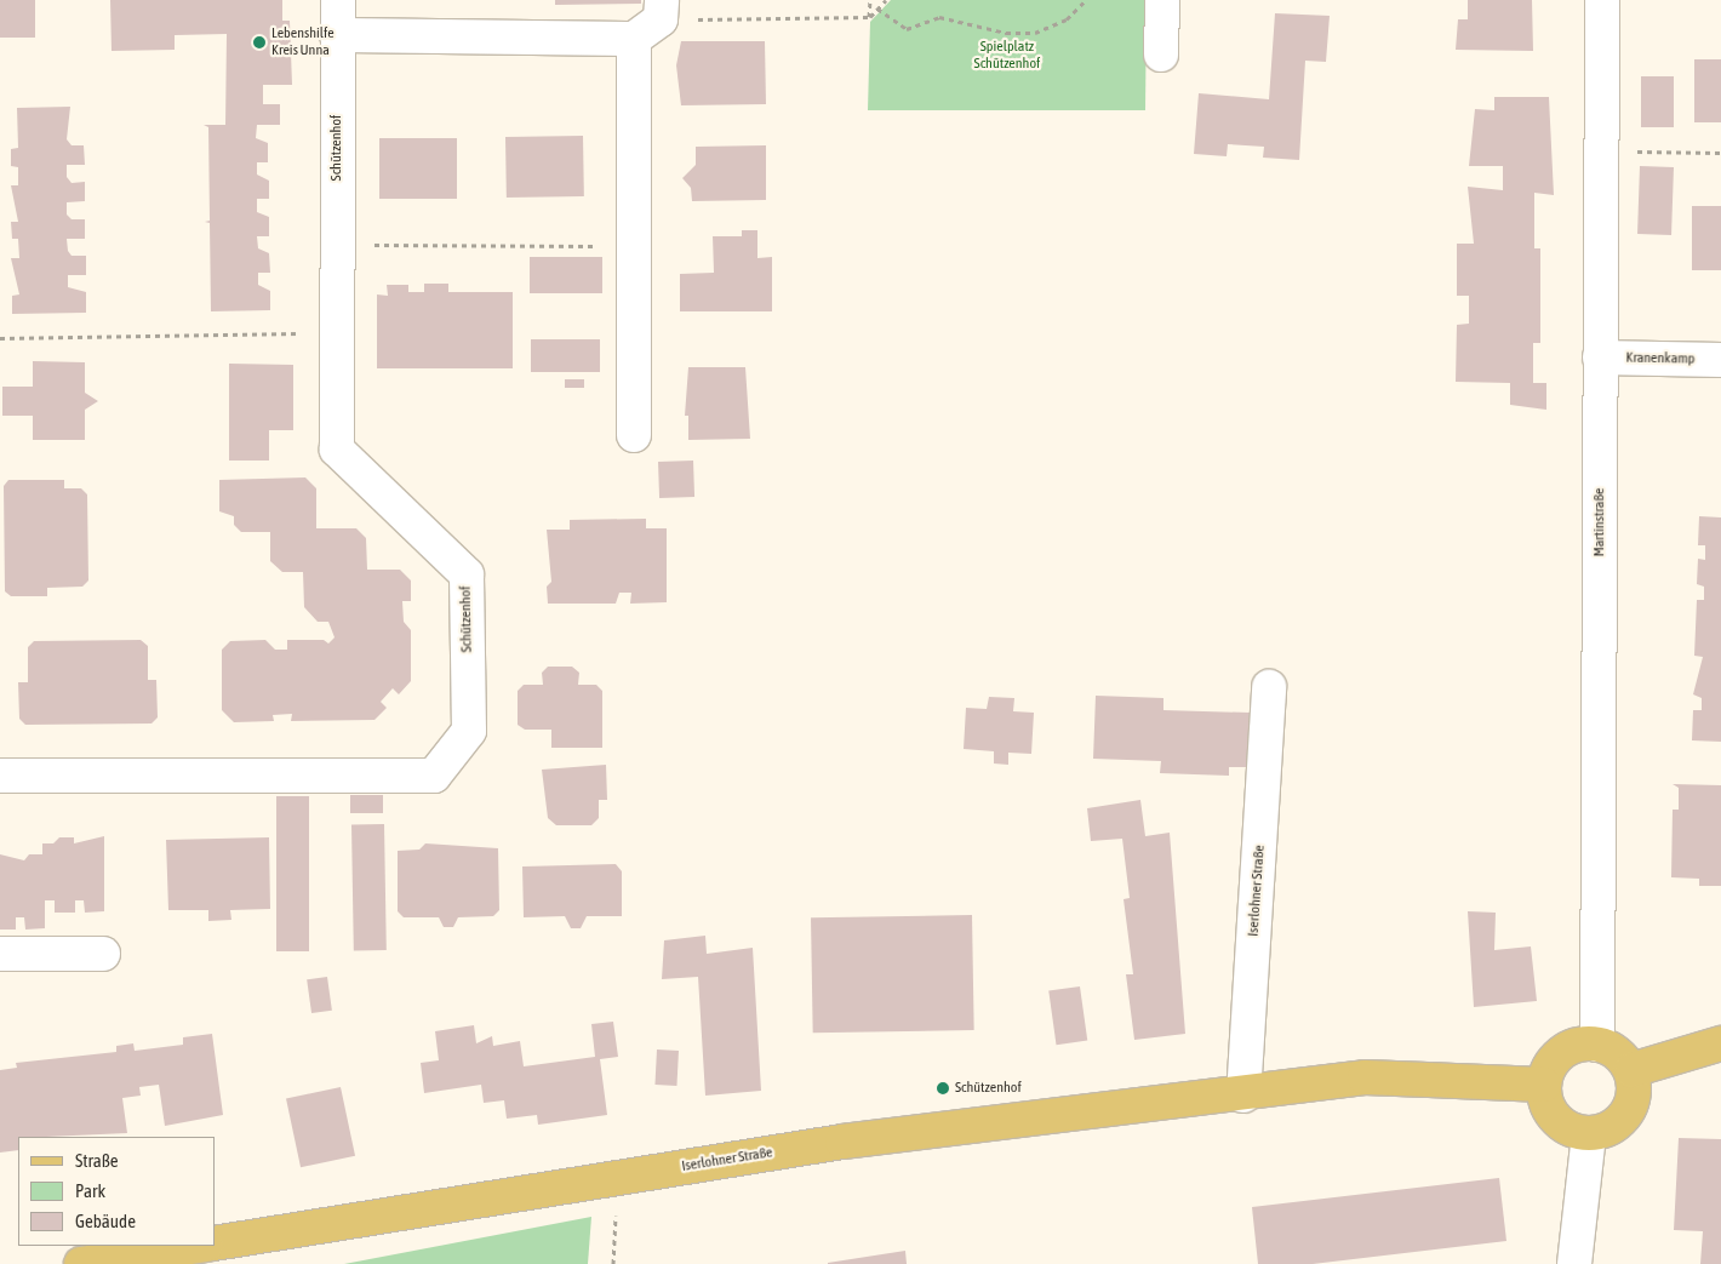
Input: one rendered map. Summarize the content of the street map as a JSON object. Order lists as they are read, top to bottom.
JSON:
{
  "streets": {
    "main road": ["Iserlohner Straße"],
    "street": ["Schützenhof", "Kranenkamp", "Martinstraße"]
  },
  "crossings": [
    ["Kranenkamp", "Martinstraße"],
    ["Martinstraße", "Iserlohner Straße"]
  ],
  "parks": ["Spielplatz Schützenhof"],
  "places": ["Lebenshilfe Kreis Unna", "Schützenhof"],
  "legend": ["Straße", "Park", "Gebäude"]
}
